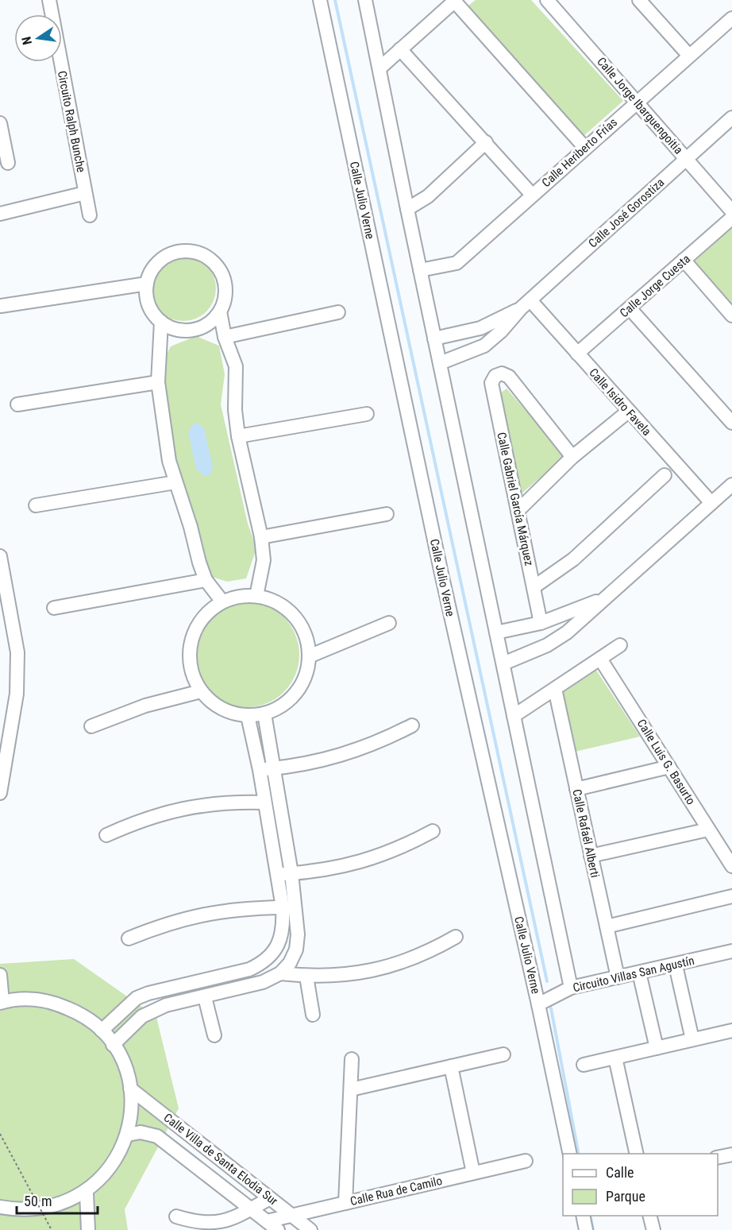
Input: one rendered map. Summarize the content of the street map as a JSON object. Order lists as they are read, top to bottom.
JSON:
{
  "streets": {
    "street": [
      "Calle Jorge Ibarguengoitia",
      "Circuito Ralph Bunche",
      "Calle Heriberto Frías",
      "Calle Julio Verne",
      "Calle José Gorostiza",
      "Calle Jorge Cuesta",
      "Calle Isidro Favela",
      "Calle Gabriel García Márquez",
      "Calle Luis G. Basurto",
      "Calle Rafaél Alberti",
      "Circuito Villas San Agustín",
      "Calle Villa de Santa Elodia Sur",
      "Calle Rua de Camilo"
    ]
  },
  "crossings": [
    ["Calle Jorge Ibarguengoitia", "Calle Heriberto Frías"],
    ["Calle Jorge Ibarguengoitia", "Calle José Gorostiza"],
    ["Calle Julio Verne", "Circuito Villas San Agustín"],
    ["Calle José Gorostiza", "Calle Isidro Favela"],
    ["Calle Jorge Cuesta", "Calle Isidro Favela"],
    ["Calle Rafaél Alberti", "Circuito Villas San Agustín"],
    ["Calle Villa de Santa Elodia Sur", "Calle Rua de Camilo"]
  ],
  "legend": ["Calle", "Parque"],
  "scale_bar": "50 m",
  "north": "left"
}
